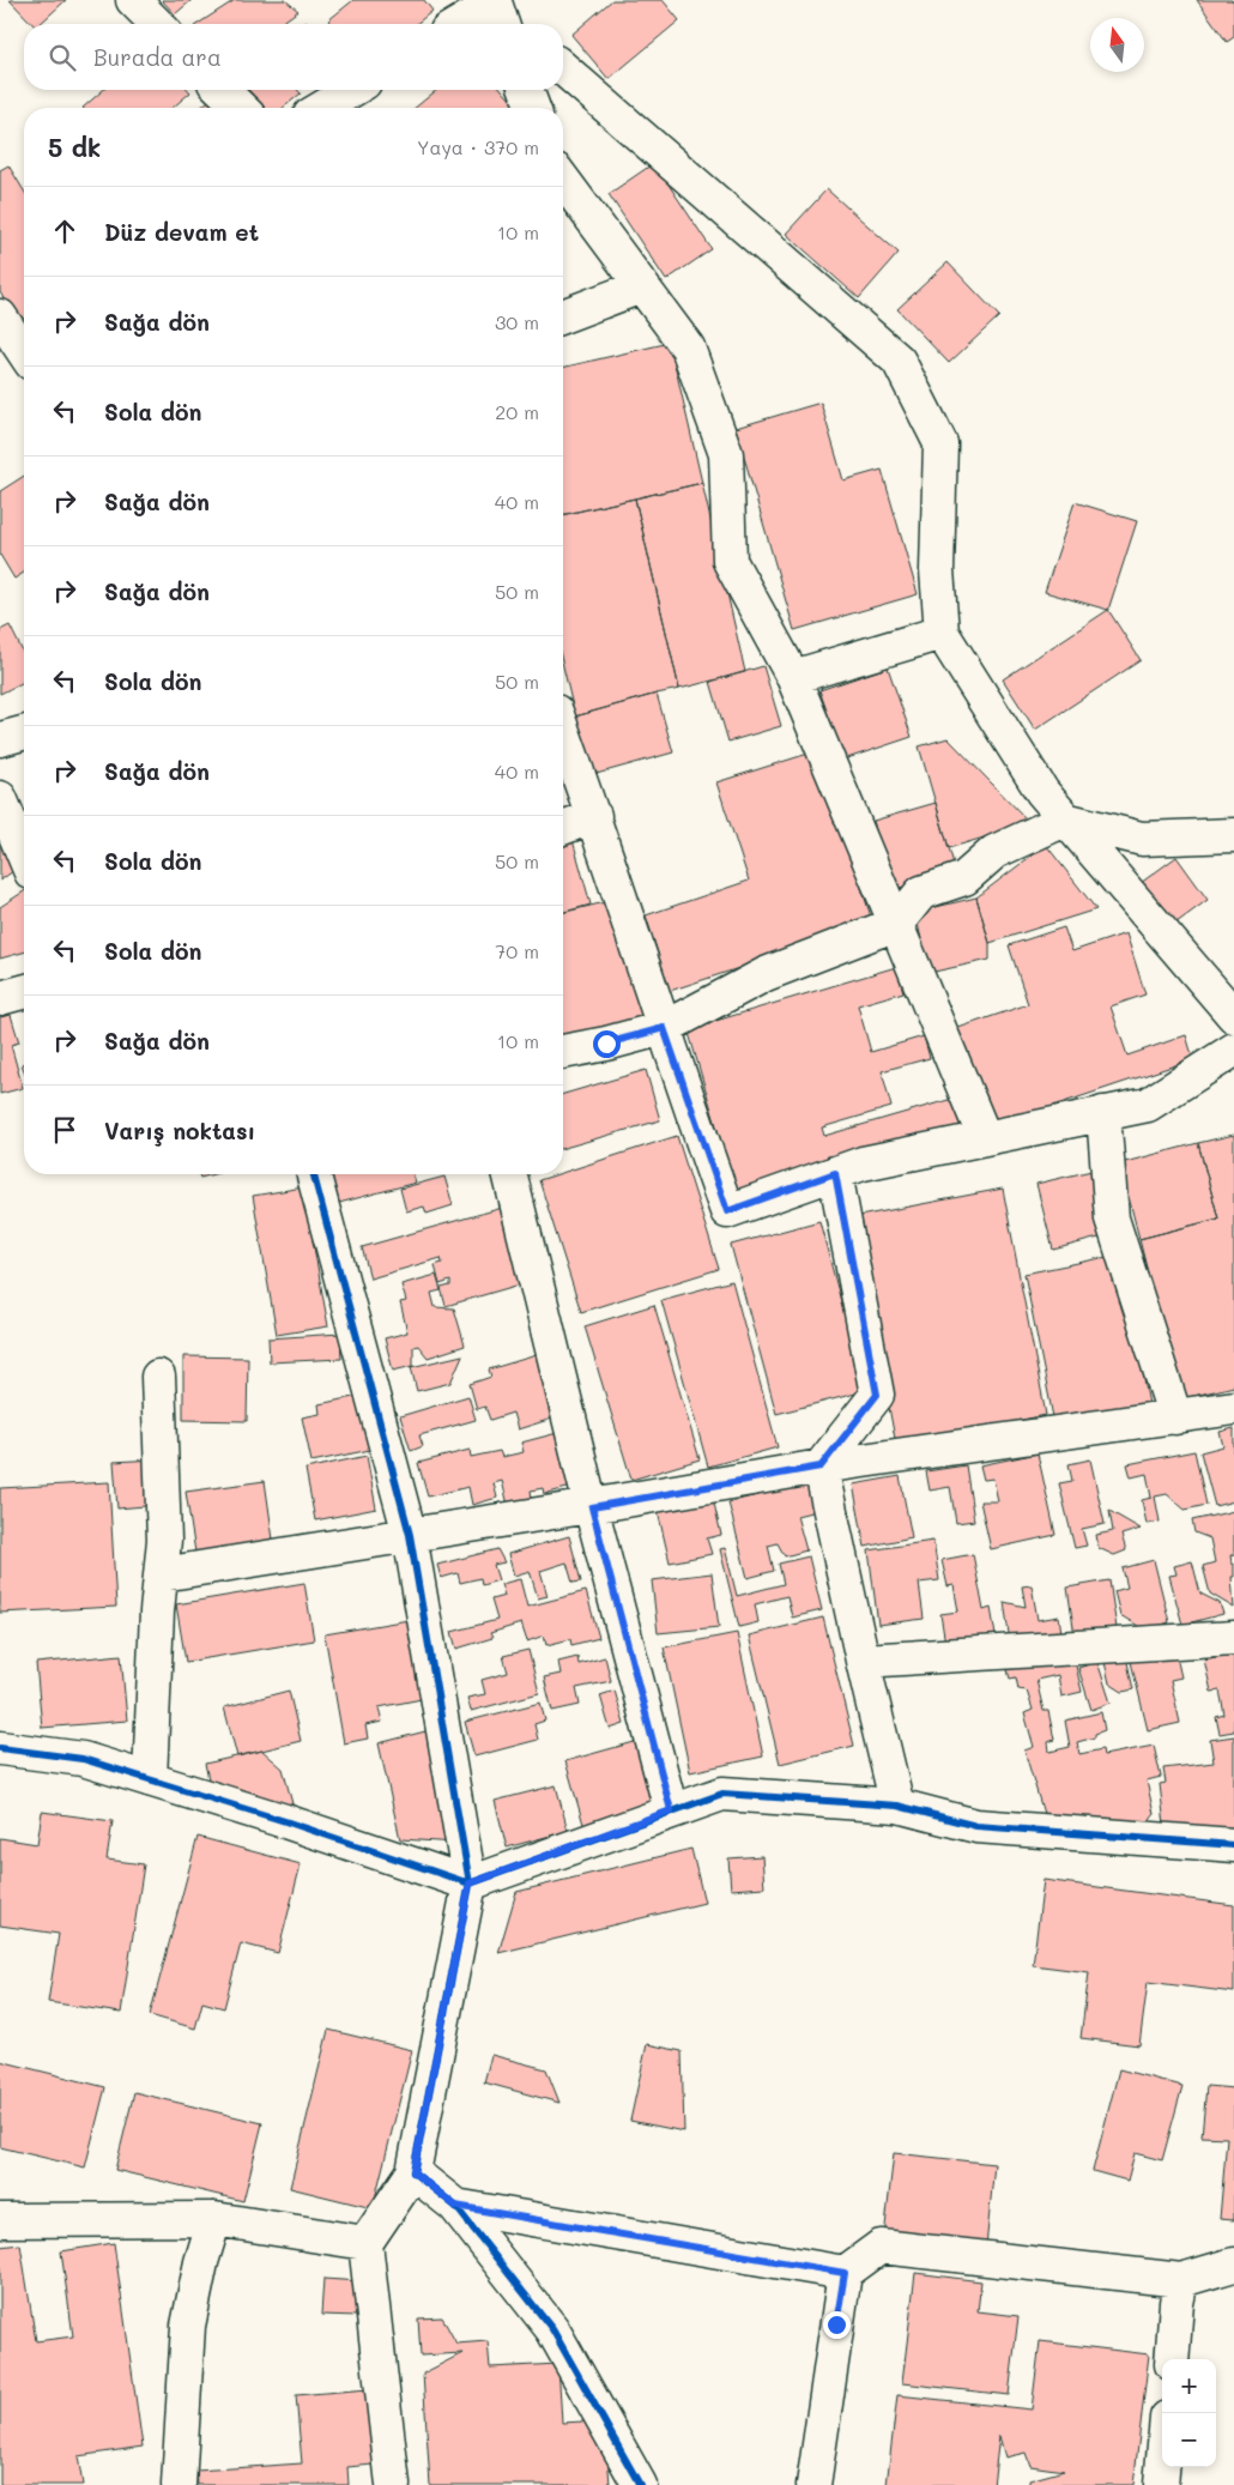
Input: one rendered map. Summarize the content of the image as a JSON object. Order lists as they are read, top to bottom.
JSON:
{
  "north": "top",
  "page": {
    "search": "Burada ara",
    "heading": ["5 dk", "Yaya · 370 m"],
    "list": [
      ["Düz devam et", "10 m"],
      ["Sağa dön", "30 m"],
      ["Sola dön", "20 m"],
      ["Sağa dön", "40 m"],
      ["Sağa dön", "50 m"],
      ["Sola dön", "50 m"],
      ["Sağa dön", "40 m"],
      ["Sola dön", "50 m"],
      ["Sola dön", "70 m"],
      ["Sağa dön", "10 m"],
      "Varış noktası"
    ],
    "map_buttons": ["+", "−"]
  }
}
